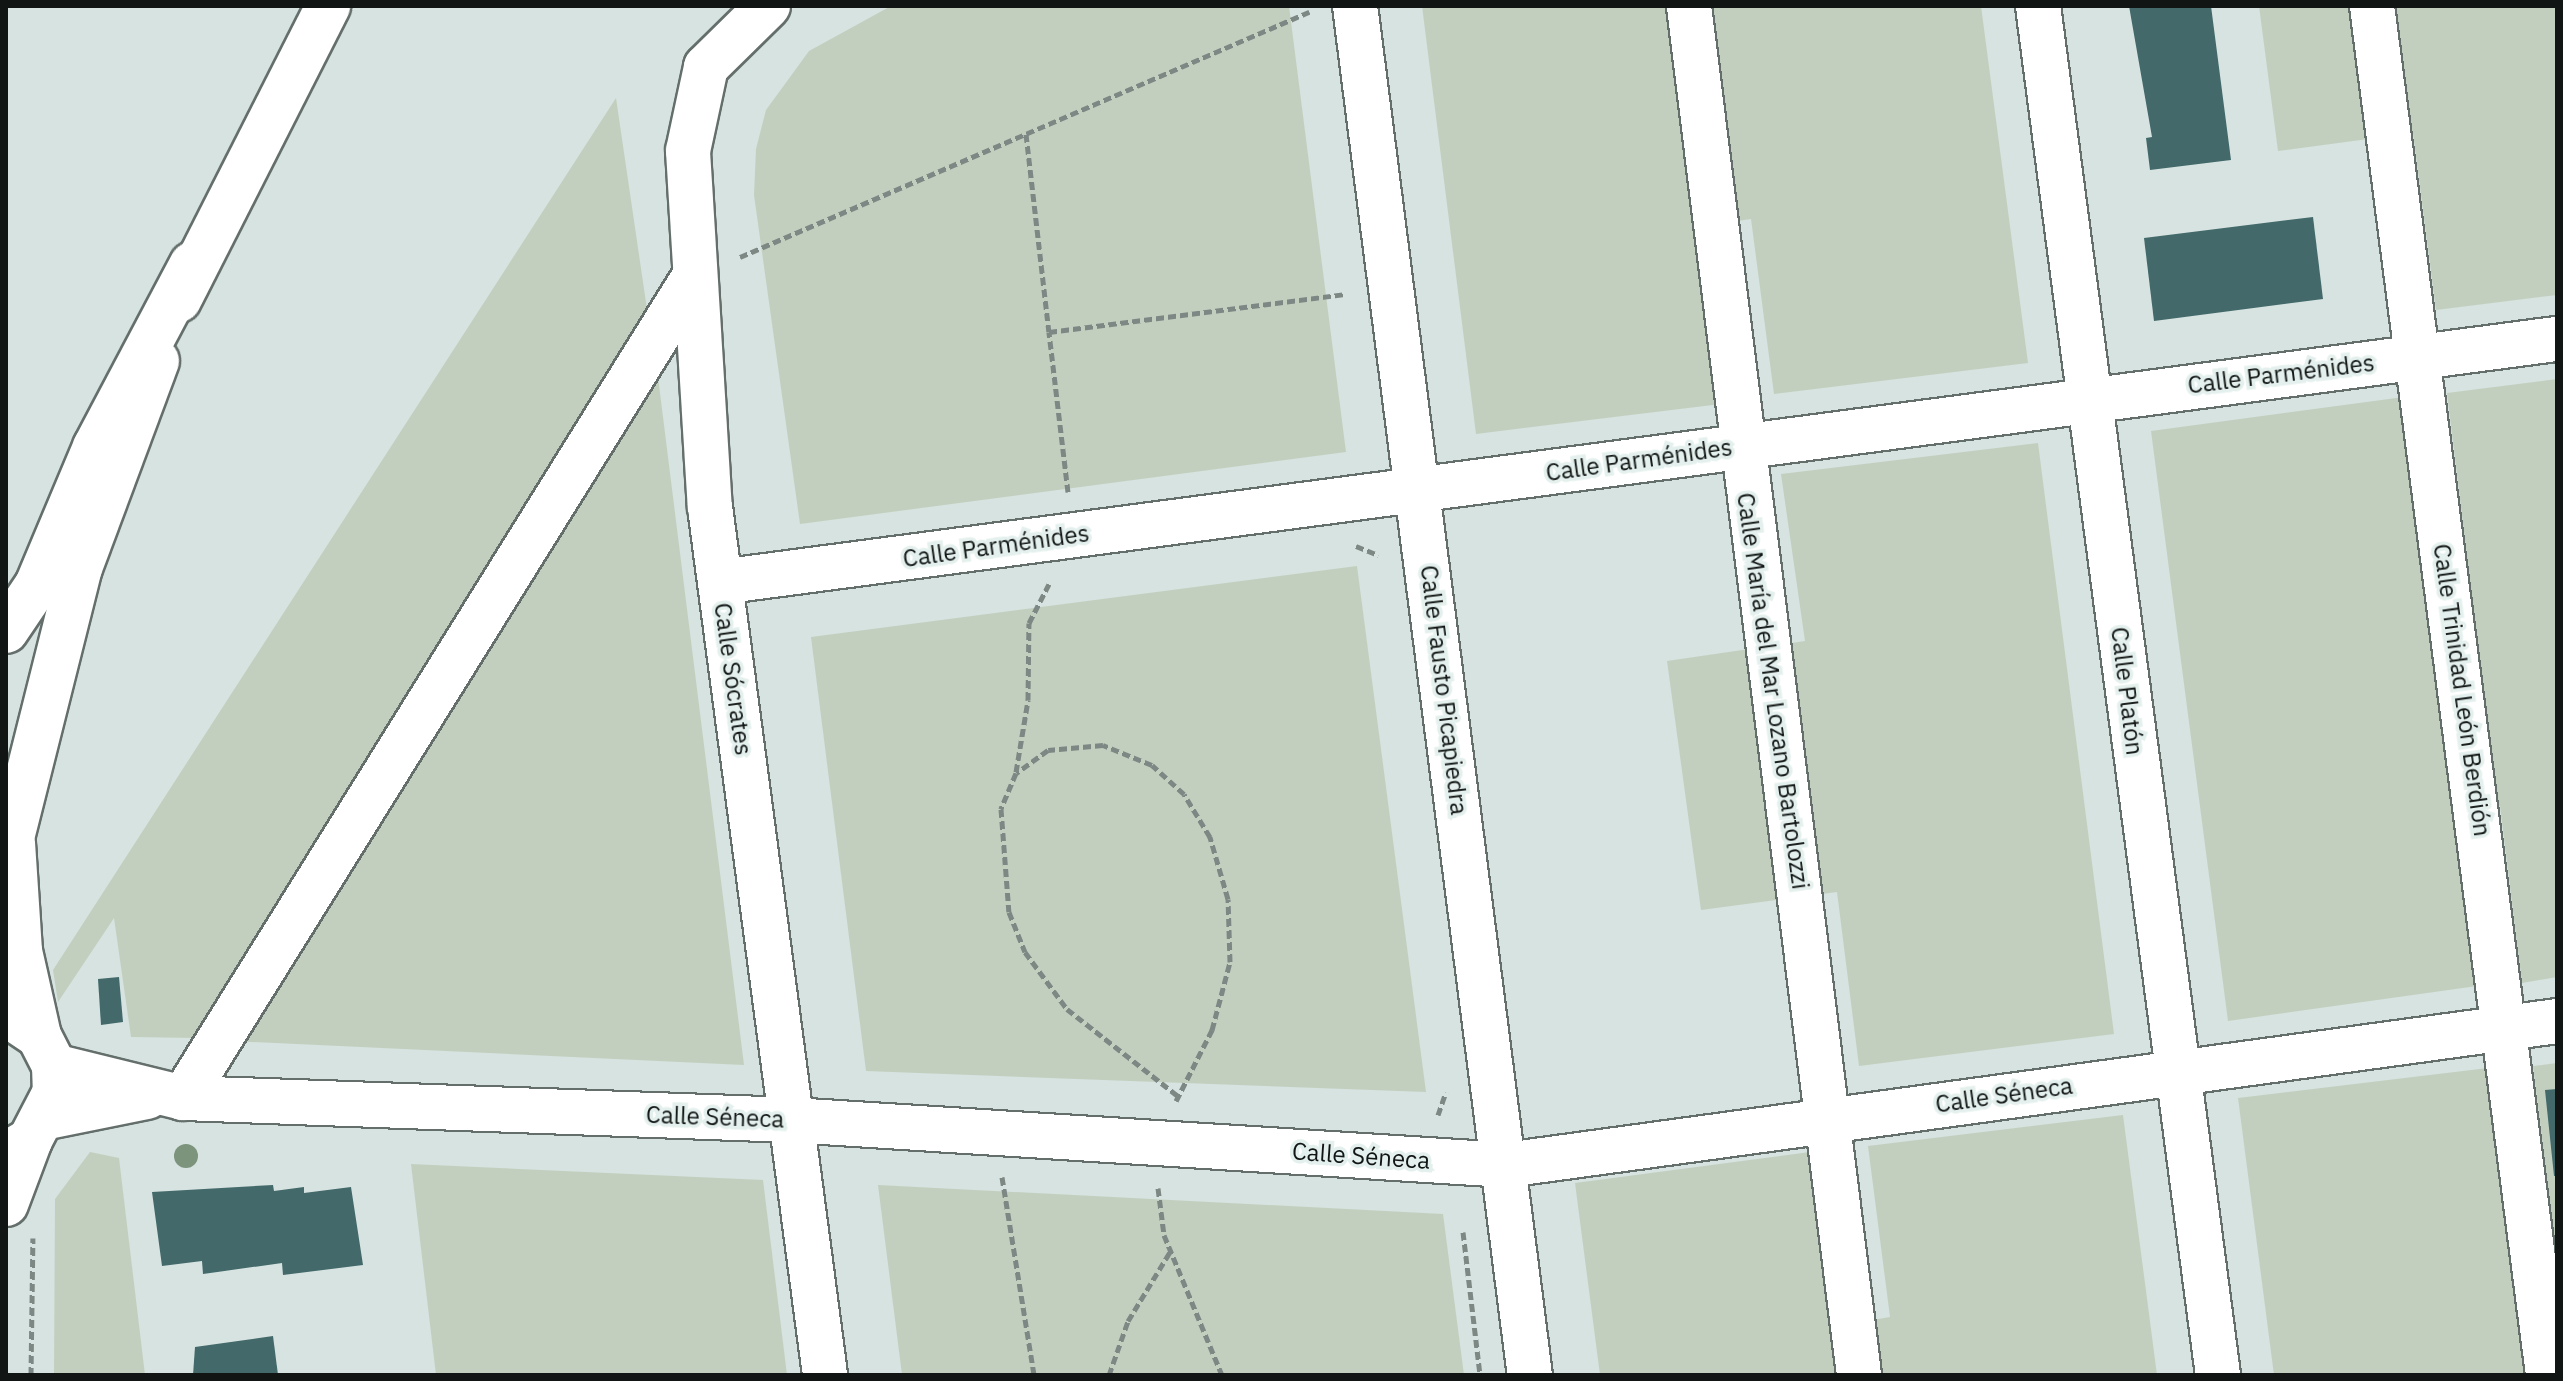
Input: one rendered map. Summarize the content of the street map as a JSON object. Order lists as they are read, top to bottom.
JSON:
{
  "streets": {
    "street": [
      "Calle Parménides",
      "Calle Sócrates",
      "Calle Fausto Picapiedra",
      "Calle Trinidad León Berdión",
      "Calle María del Mar Lozano Bartolozzi",
      "Calle Platón",
      "Calle Séneca"
    ]
  },
  "crossings": [
    ["Calle Parménides", "Calle Sócrates"],
    ["Calle Parménides", "Calle Fausto Picapiedra"],
    ["Calle Parménides", "Calle Trinidad León Berdión"],
    ["Calle Parménides", "Calle María del Mar Lozano Bartolozzi"],
    ["Calle Parménides", "Calle Platón"],
    ["Calle Sócrates", "Calle Séneca"],
    ["Calle Fausto Picapiedra", "Calle Séneca"],
    ["Calle Trinidad León Berdión", "Calle Séneca"],
    ["Calle María del Mar Lozano Bartolozzi", "Calle Séneca"],
    ["Calle Platón", "Calle Séneca"]
  ]
}
